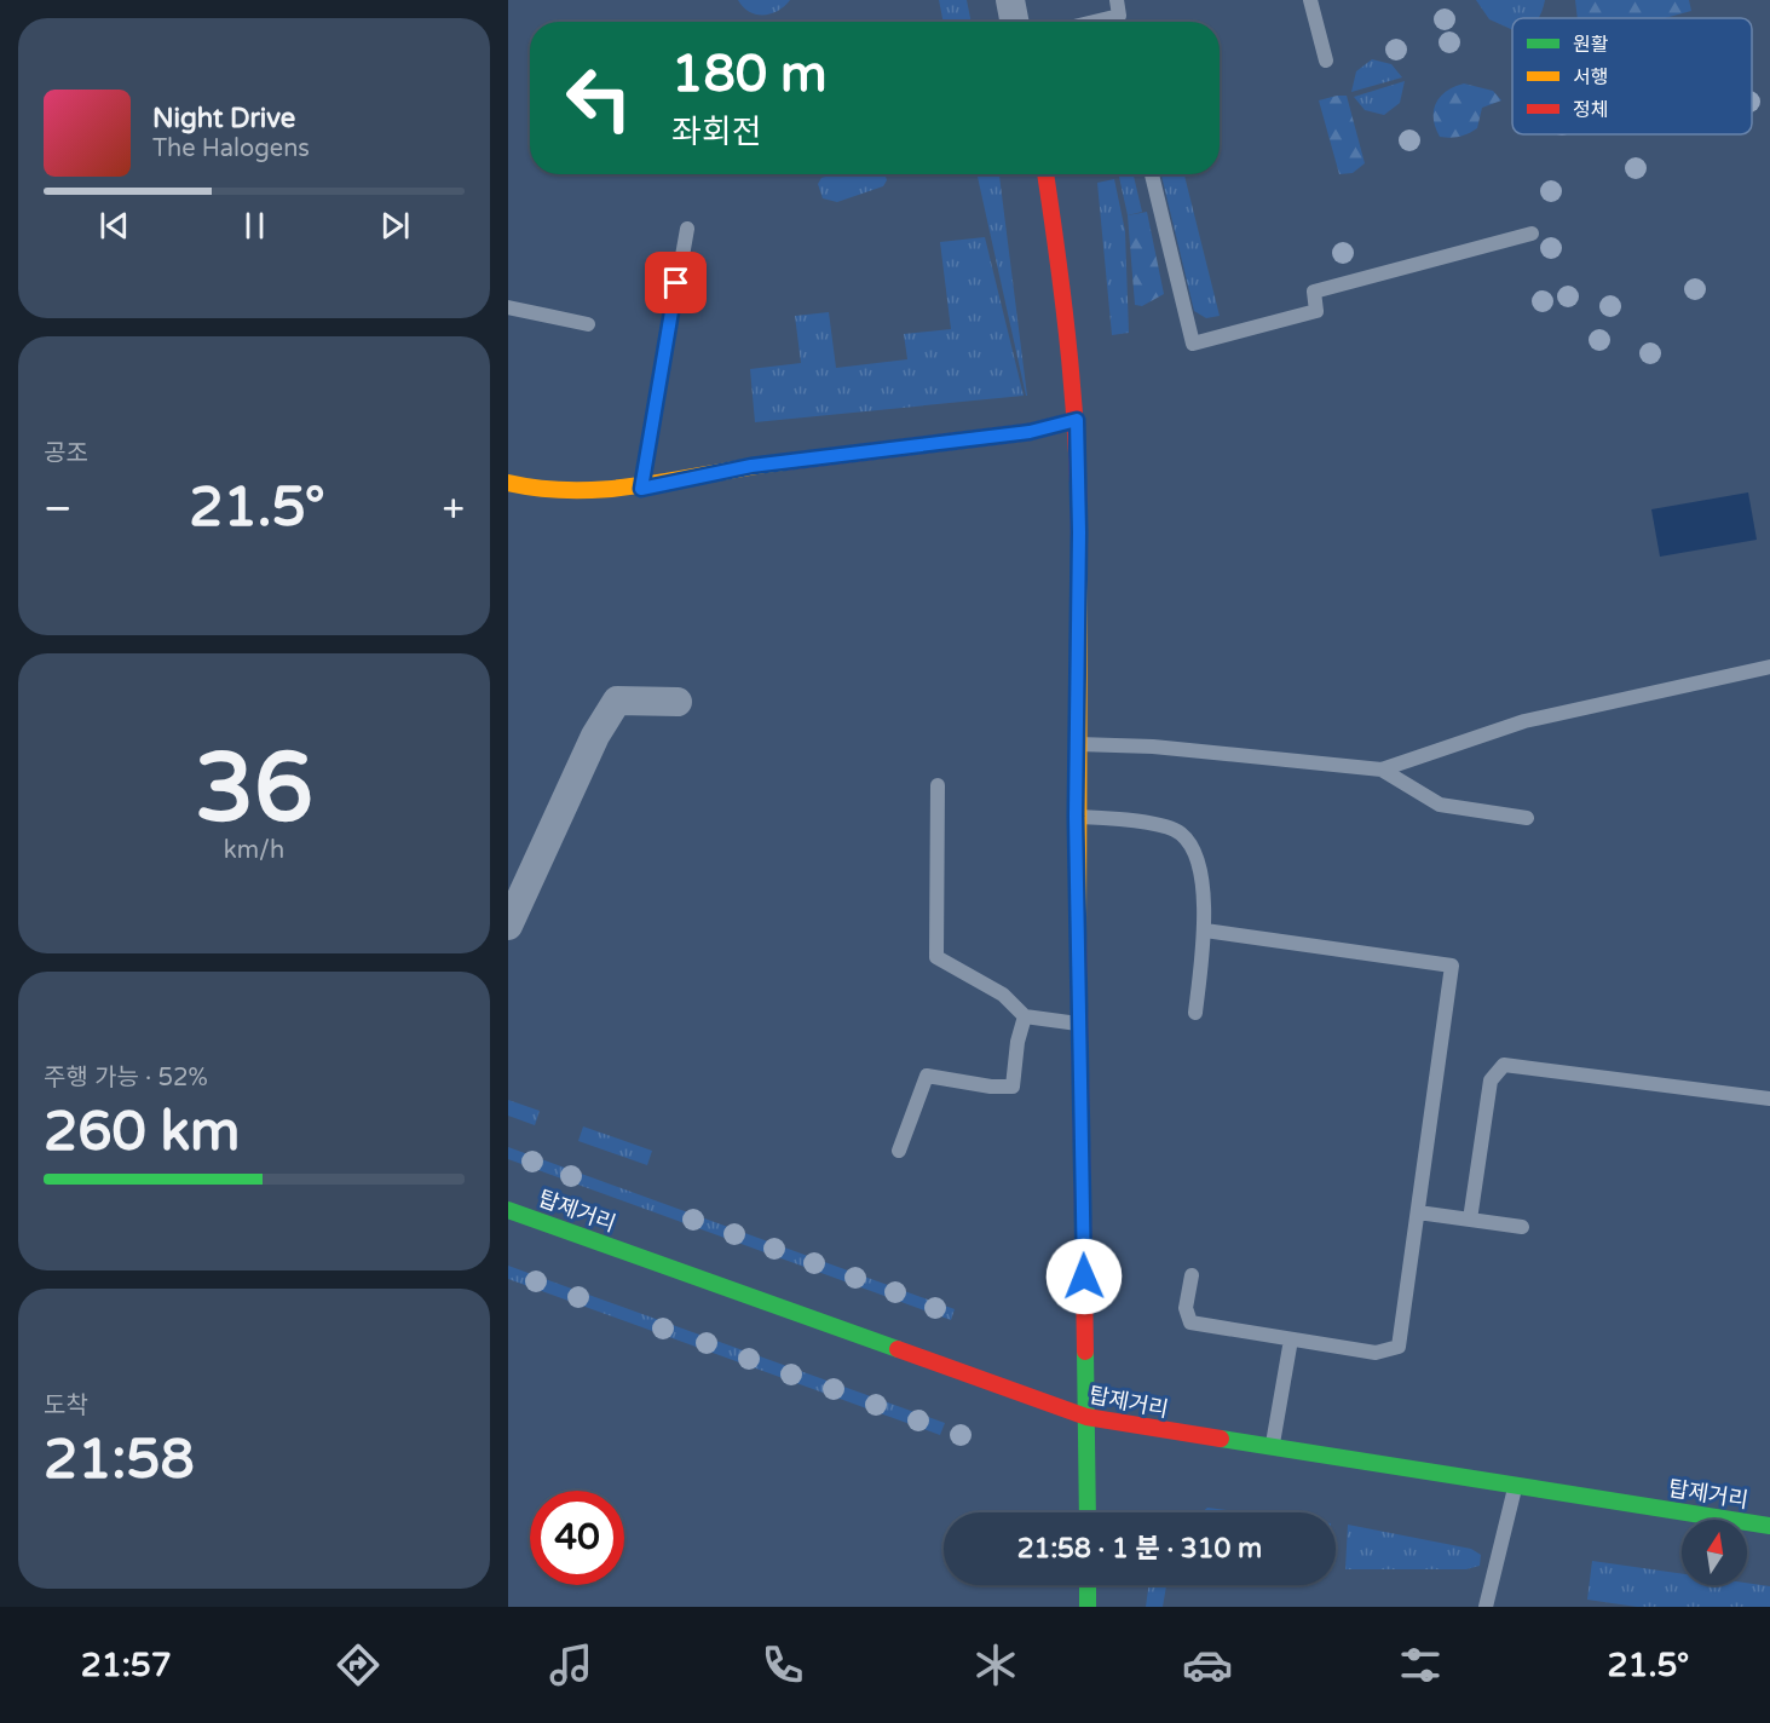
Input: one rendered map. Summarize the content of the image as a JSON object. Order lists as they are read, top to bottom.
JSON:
{
  "streets": {
    "street": ["탑제거리"]
  },
  "legend": ["원활", "서행", "정체"],
  "north": "top",
  "page": {
    "turn": ["180 m", "좌회전"],
    "song": ["Night Drive", "The Halogens"],
    "tile": [
      "공조",
      ["36", "km/h"],
      ["주행 가능 · 52%", "260 km"],
      ["도착", "21:58"]
    ],
    "heat": ["−", "21.5°", "+"],
    "limit": "40",
    "trip": "21:58 · 1 분 · 310 m",
    "tabs": ["21:57", "21.5°"]
  }
}
